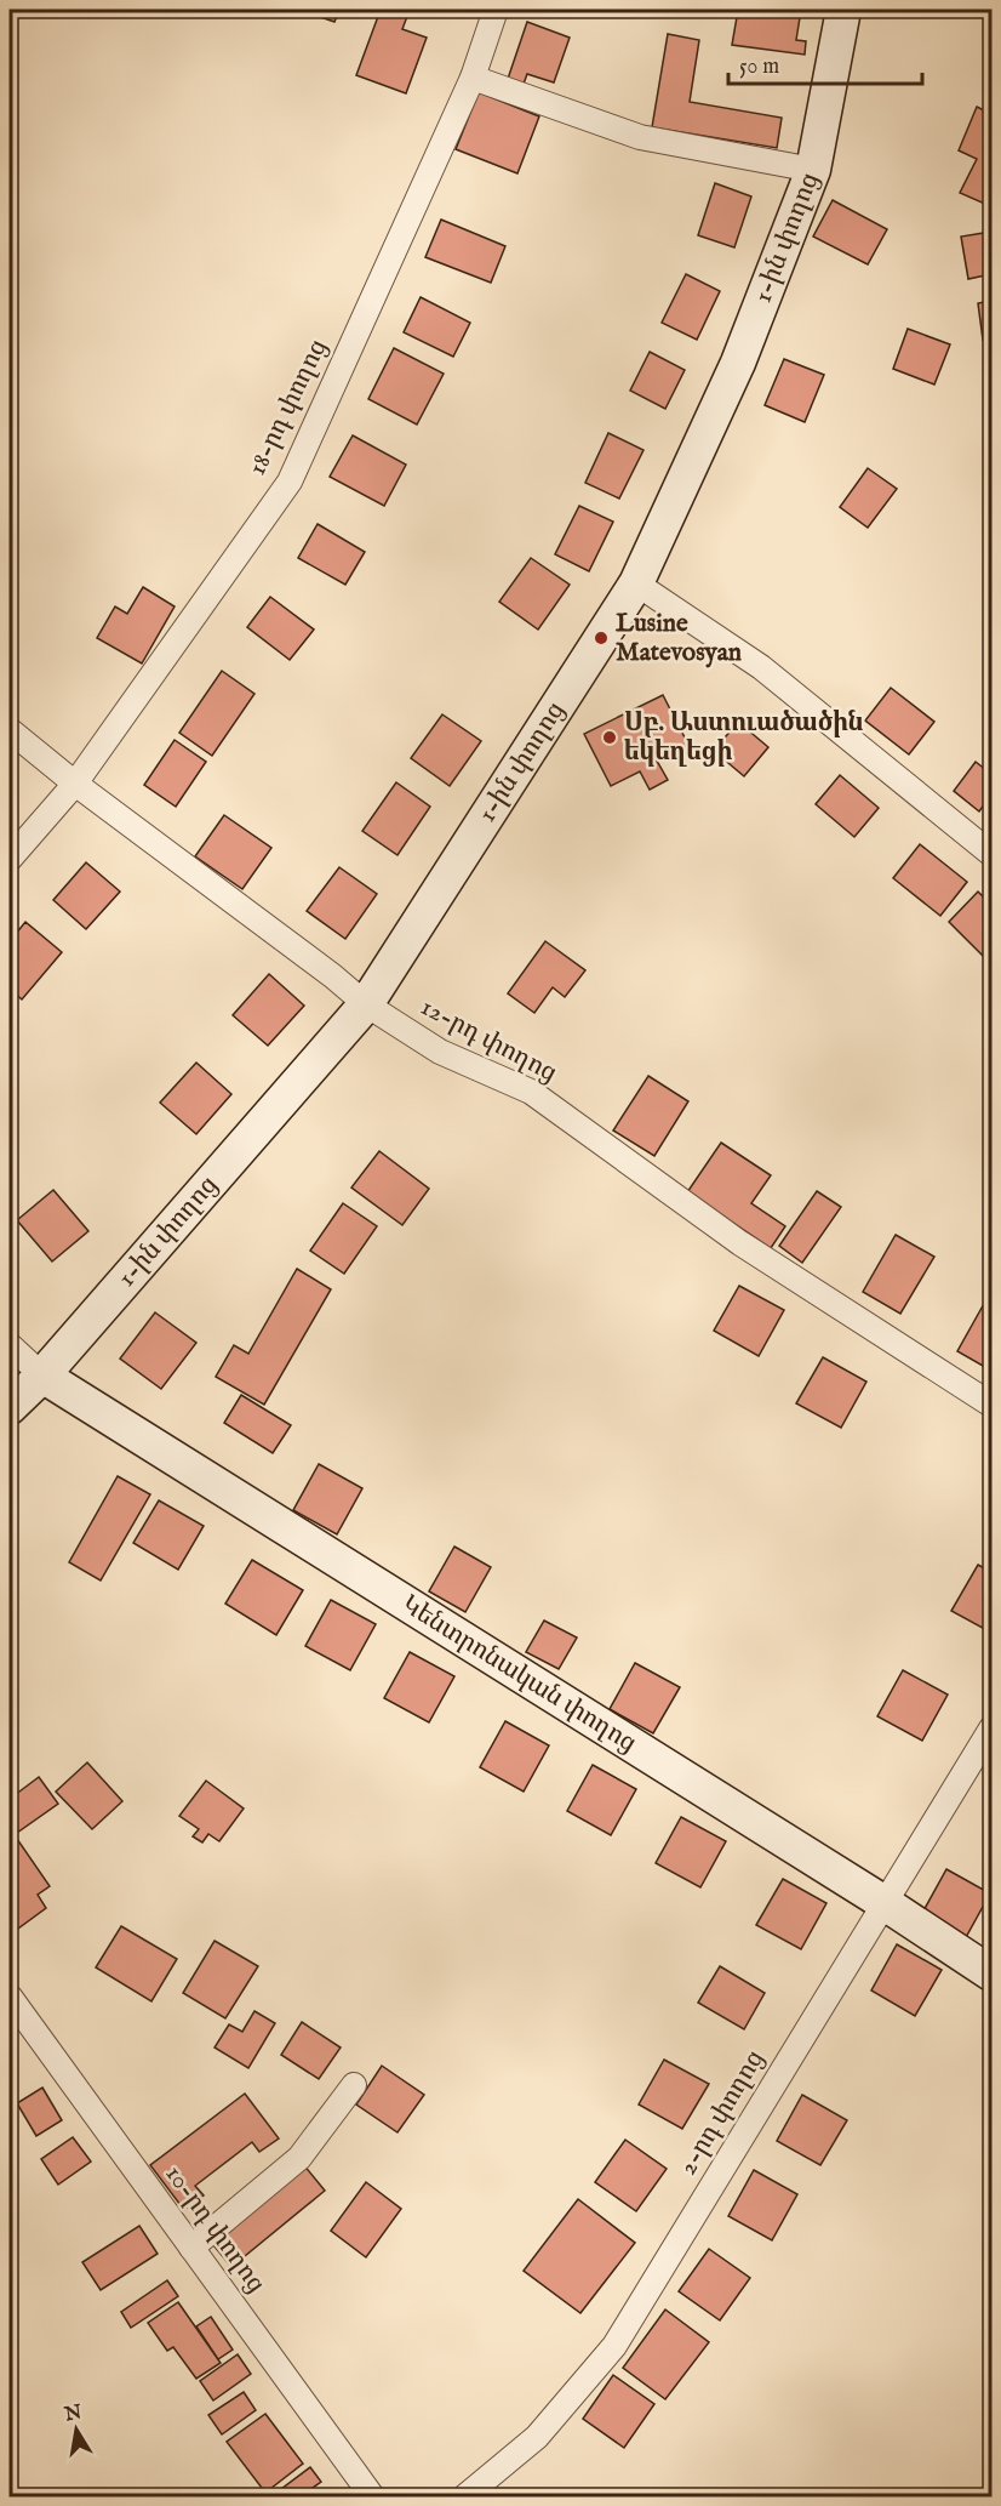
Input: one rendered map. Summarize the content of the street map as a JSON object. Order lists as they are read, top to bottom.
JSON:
{
  "streets": {
    "main road": ["1-ին փողոց", "Կենտրոնական փողոց"],
    "street": [
      "18-րդ փողոց",
      "12-րդ փողոց",
      "2-րդ փողոց",
      "10-րդ փողոց"
    ]
  },
  "crossings": [
    ["1-ին փողոց", "12-րդ փողոց"],
    ["1-ին փողոց", "Կենտրոնական փողոց"],
    ["18-րդ փողոց", "12-րդ փողոց"],
    ["Կենտրոնական փողոց", "2-րդ փողոց"]
  ],
  "places": ["Lusine Matevosyan", "Սբ. Աստուածածին եկեղեցի"],
  "scale_bar": "50 m",
  "north": "top"
}
